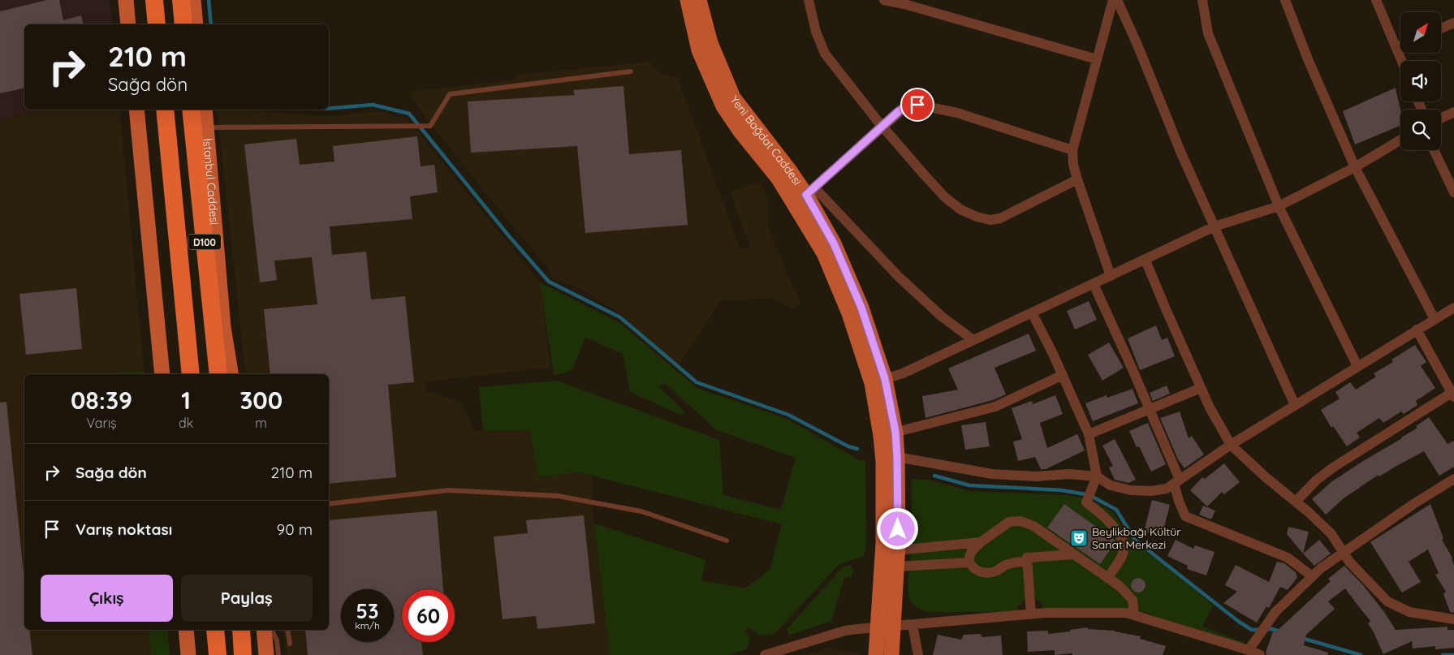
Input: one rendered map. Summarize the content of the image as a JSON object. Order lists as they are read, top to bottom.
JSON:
{
  "streets": {
    "highway": ["D100"],
    "main road": ["Yeni Bağdat Caddesi", "İstanbul Caddesi"]
  },
  "places": {
    "theatre": ["Beylikbağı Kültür Sanat Merkezi"]
  },
  "north": "top right",
  "page": {
    "turn": ["210 m", "Sağa dön"],
    "eta": [
      "08:39",
      "Varış",
      "1",
      "dk",
      "300",
      "m"
    ],
    "list": [
      {
        "name": "Sağa dön",
        "value": "210 m"
      },
      {
        "name": "Varış noktası",
        "value": "90 m"
      }
    ],
    "buttons": ["Çıkış", "Paylaş"],
    "speed": "53 km/h",
    "limit": "60"
  }
}
